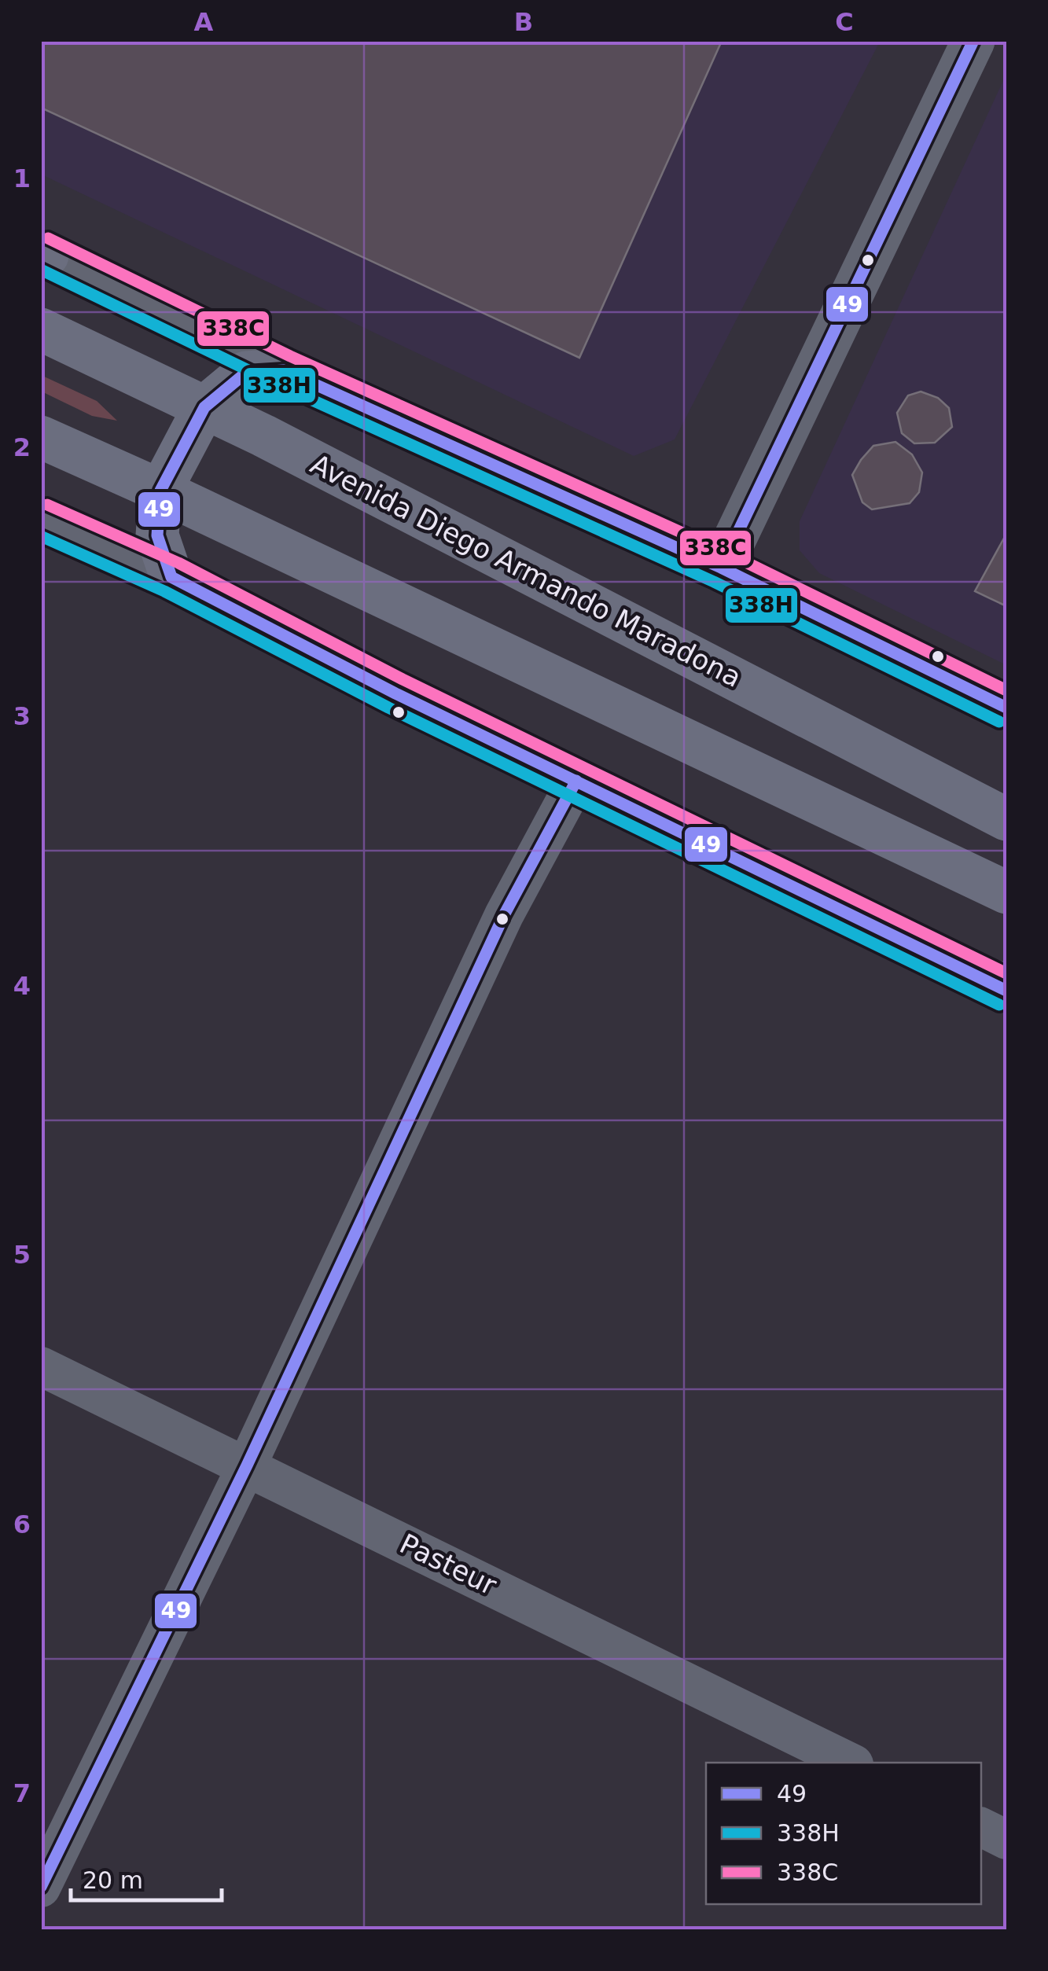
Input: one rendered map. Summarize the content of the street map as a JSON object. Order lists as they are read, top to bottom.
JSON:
{
  "streets": {
    "main road": ["Avenida Diego Armando Maradona"],
    "street": ["Pasteur"]
  },
  "lines": ["transit line 49", "transit line 338C", "transit line 338H"],
  "legend": ["49", "338H", "338C"],
  "scale_bar": "20 m",
  "grid": {
    "columns": ["A", "B", "C"],
    "rows": [
      "1",
      "2",
      "3",
      "4",
      "5",
      "6",
      "7"
    ]
  }
}
